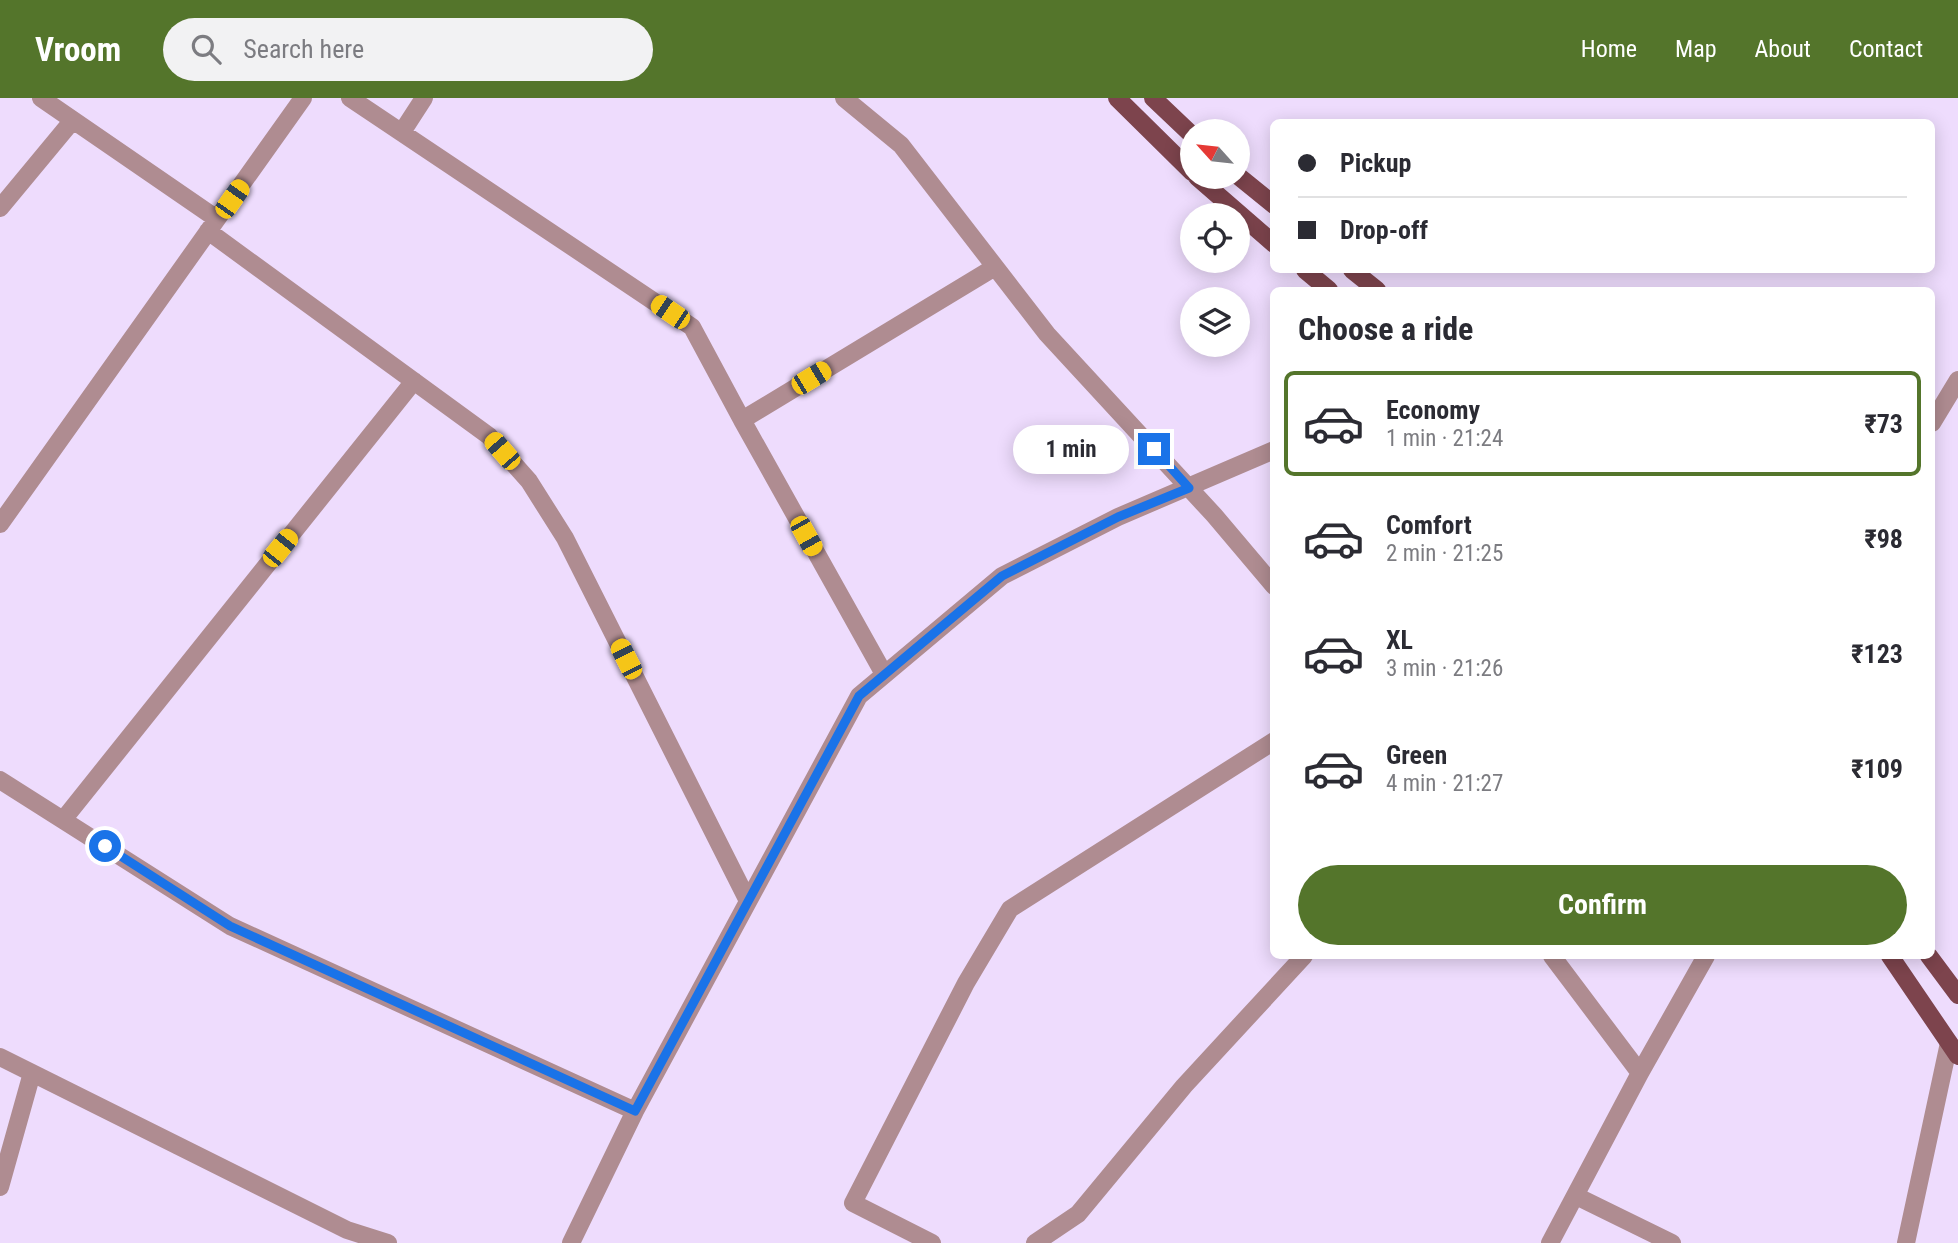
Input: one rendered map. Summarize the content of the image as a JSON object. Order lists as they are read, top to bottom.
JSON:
{
  "north": "top left",
  "page": {
    "header": "Vroom",
    "search": "Search here",
    "nav": [
      "Home",
      "Map",
      "About",
      "Contact"
    ],
    "banner": ["Pickup", "Drop-off"],
    "heading": "Choose a ride",
    "list": [
      {
        "name": "Economy",
        "note": "1 min · 21:24",
        "value": "₹73"
      },
      {
        "name": "Comfort",
        "note": "2 min · 21:25",
        "value": "₹98"
      },
      {
        "name": "XL",
        "note": "3 min · 21:26",
        "value": "₹123"
      },
      {
        "name": "Green",
        "note": "4 min · 21:27",
        "value": "₹109"
      }
    ],
    "bubble": "1 min",
    "buttons": "Confirm"
  }
}
